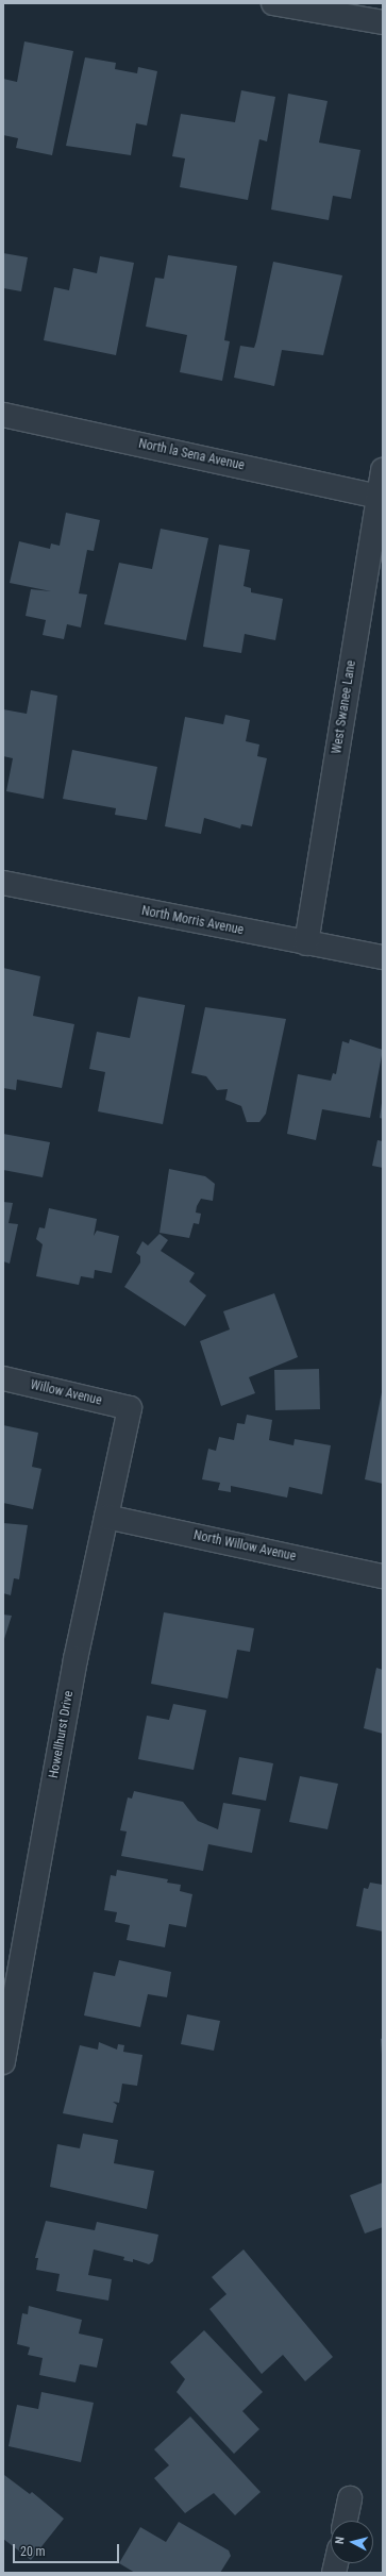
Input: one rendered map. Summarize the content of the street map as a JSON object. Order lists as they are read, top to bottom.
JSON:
{
  "streets": {
    "street": [
      "North la Sena Avenue",
      "West Swanee Lane",
      "North Morris Avenue",
      "Willow Avenue",
      "North Willow Avenue",
      "Howellhurst Drive"
    ]
  },
  "crossings": [
    ["North la Sena Avenue", "West Swanee Lane"],
    ["West Swanee Lane", "North Morris Avenue"],
    ["Willow Avenue", "Howellhurst Drive"],
    ["North Willow Avenue", "Howellhurst Drive"]
  ],
  "scale_bar": "20 m",
  "north": "left"
}
